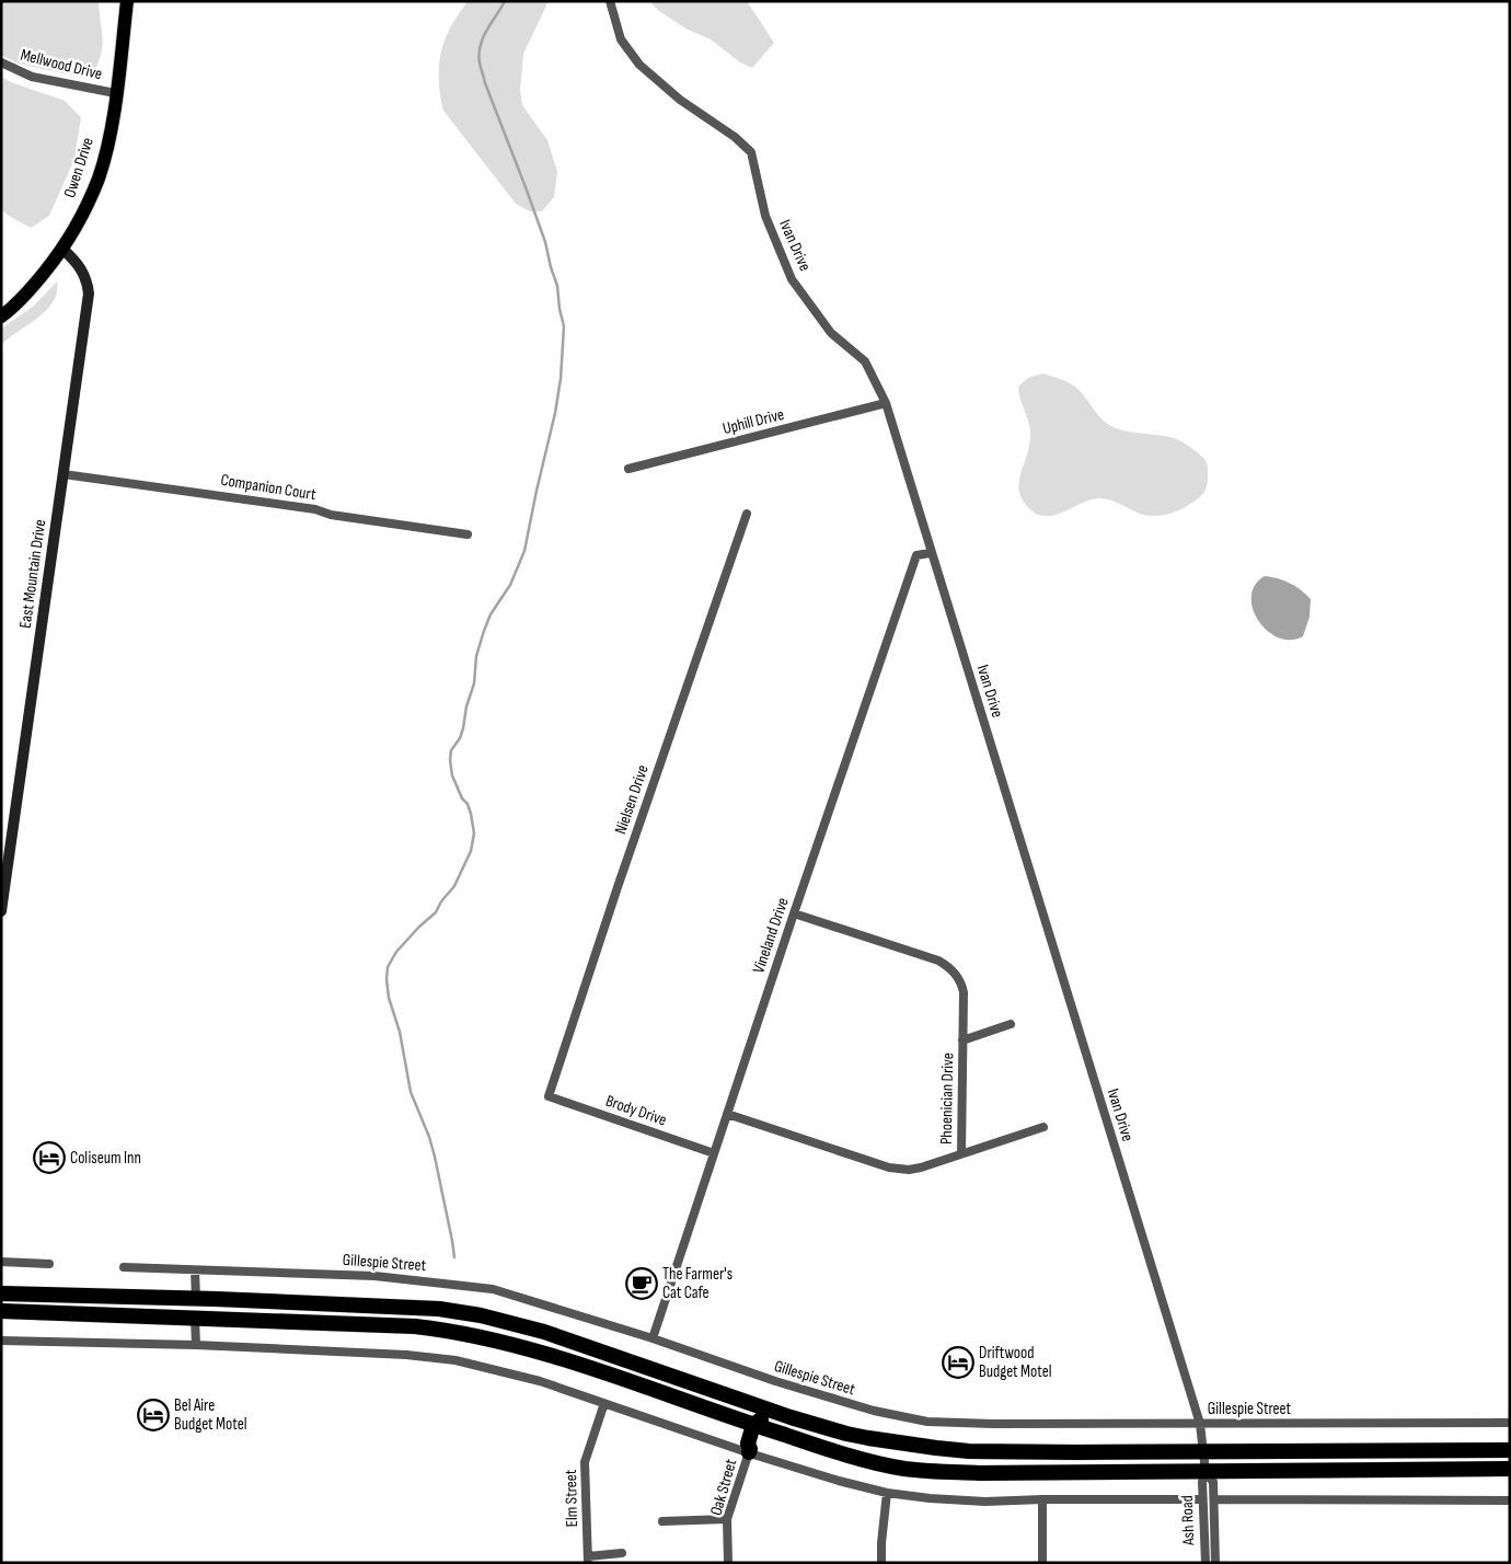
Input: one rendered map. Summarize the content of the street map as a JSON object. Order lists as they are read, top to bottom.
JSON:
{
  "streets": {
    "main road": ["Owen Drive"],
    "street": [
      "Mellwood Drive",
      "Ivan Drive",
      "Uphill Drive",
      "Companion Court",
      "East Mountain Drive",
      "Nielsen Drive",
      "Vineland Drive",
      "Phoenician Drive",
      "Brody Drive",
      "Gillespie Street",
      "Oak Street",
      "Elm Street",
      "Ash Road"
    ]
  },
  "crossings": [
    ["Mellwood Drive", "Owen Drive"],
    ["Owen Drive", "East Mountain Drive"],
    ["Ivan Drive", "Uphill Drive"],
    ["Ivan Drive", "Vineland Drive"],
    ["Ivan Drive", "Gillespie Street"],
    ["Ivan Drive", "Ash Road"],
    ["Companion Court", "East Mountain Drive"],
    ["Nielsen Drive", "Brody Drive"],
    ["Vineland Drive", "Phoenician Drive"],
    ["Vineland Drive", "Brody Drive"],
    ["Vineland Drive", "Gillespie Street"]
  ],
  "places": {
    "hotel": ["Coliseum Inn", "Driftwood Budget Motel", "Bel Aire Budget Motel"],
    "cafe": ["The Farmer's Cat Cafe"]
  }
}
